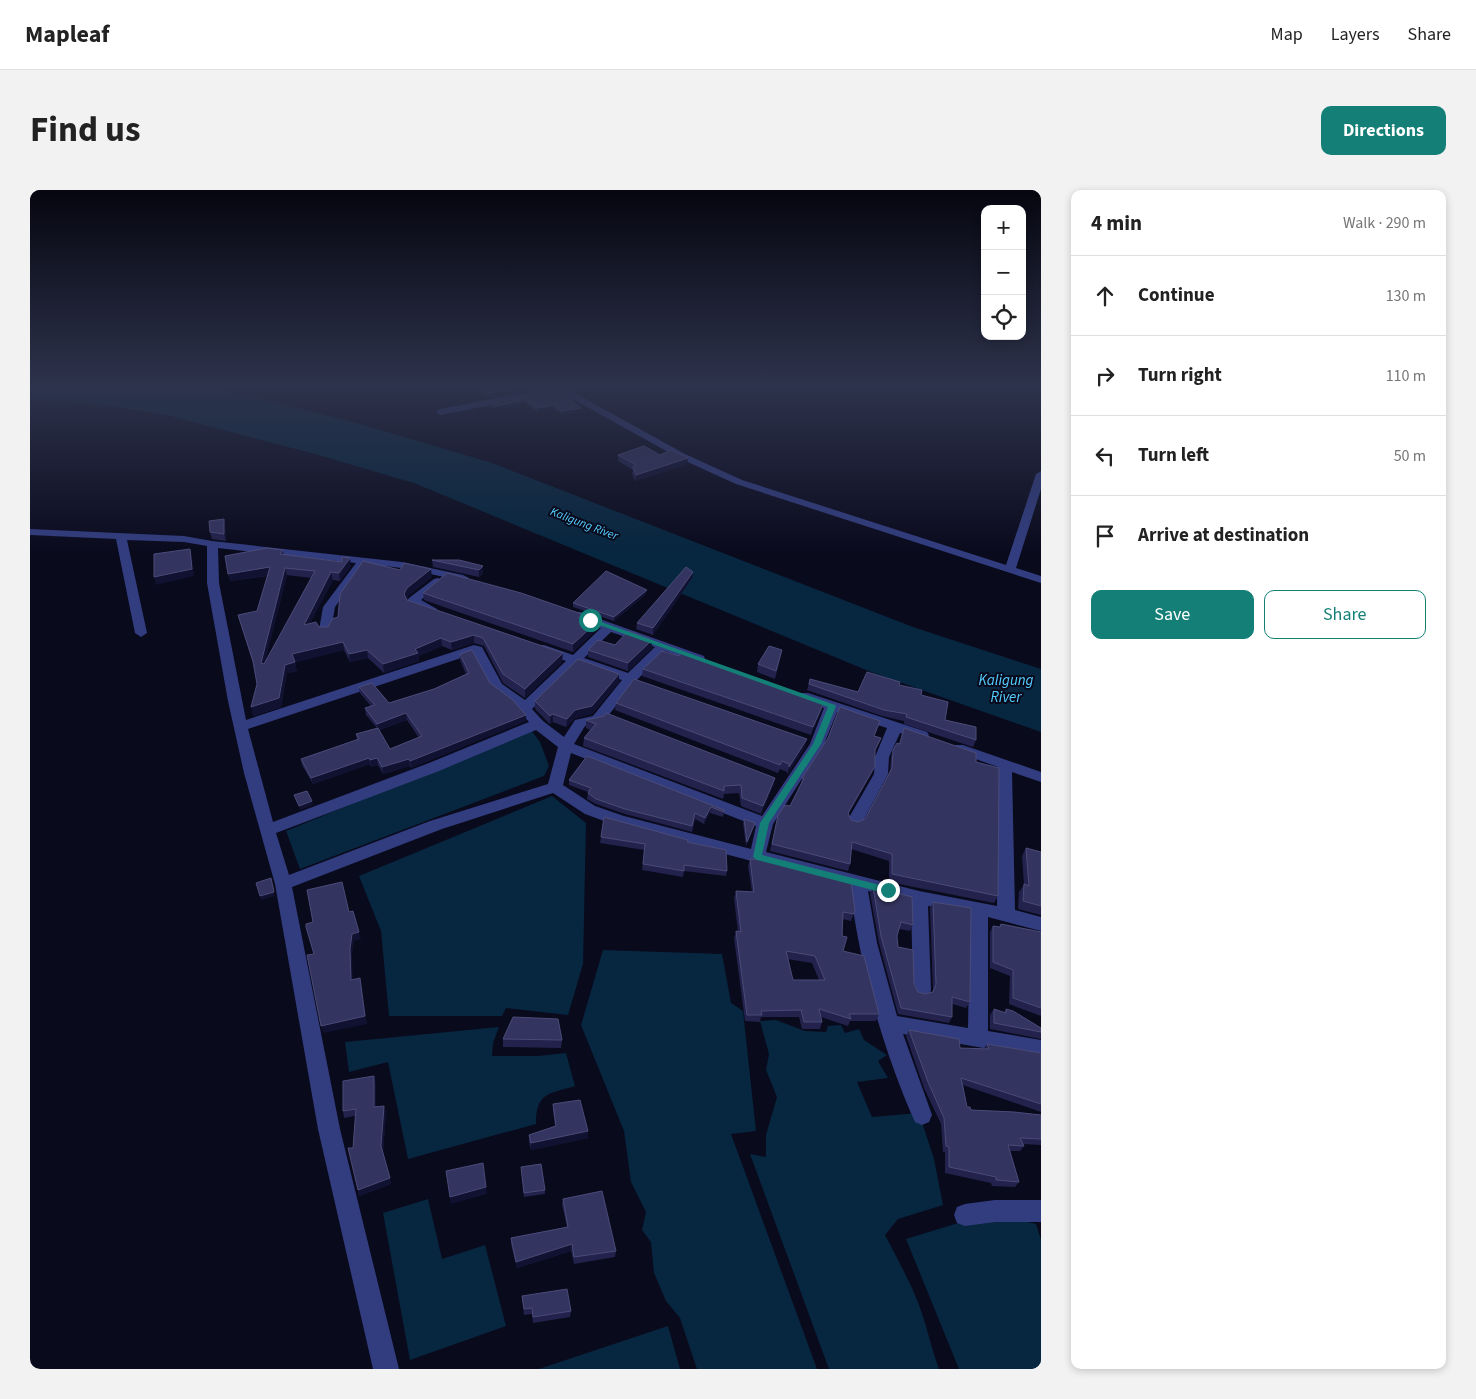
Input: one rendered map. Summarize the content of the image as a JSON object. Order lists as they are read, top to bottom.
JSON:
{
  "water": ["Kaligung River"],
  "page": {
    "header": "Mapleaf",
    "nav": ["Map", "Layers", "Share"],
    "title": "Find us",
    "buttons": [
      "Directions",
      ["Save", "Share"]
    ],
    "heading": ["4 min", "Walk · 290 m"],
    "map_buttons": ["+", "−"],
    "list": [
      ["Continue", "130 m"],
      ["Turn right", "110 m"],
      ["Turn left", "50 m"],
      "Arrive at destination"
    ]
  }
}
